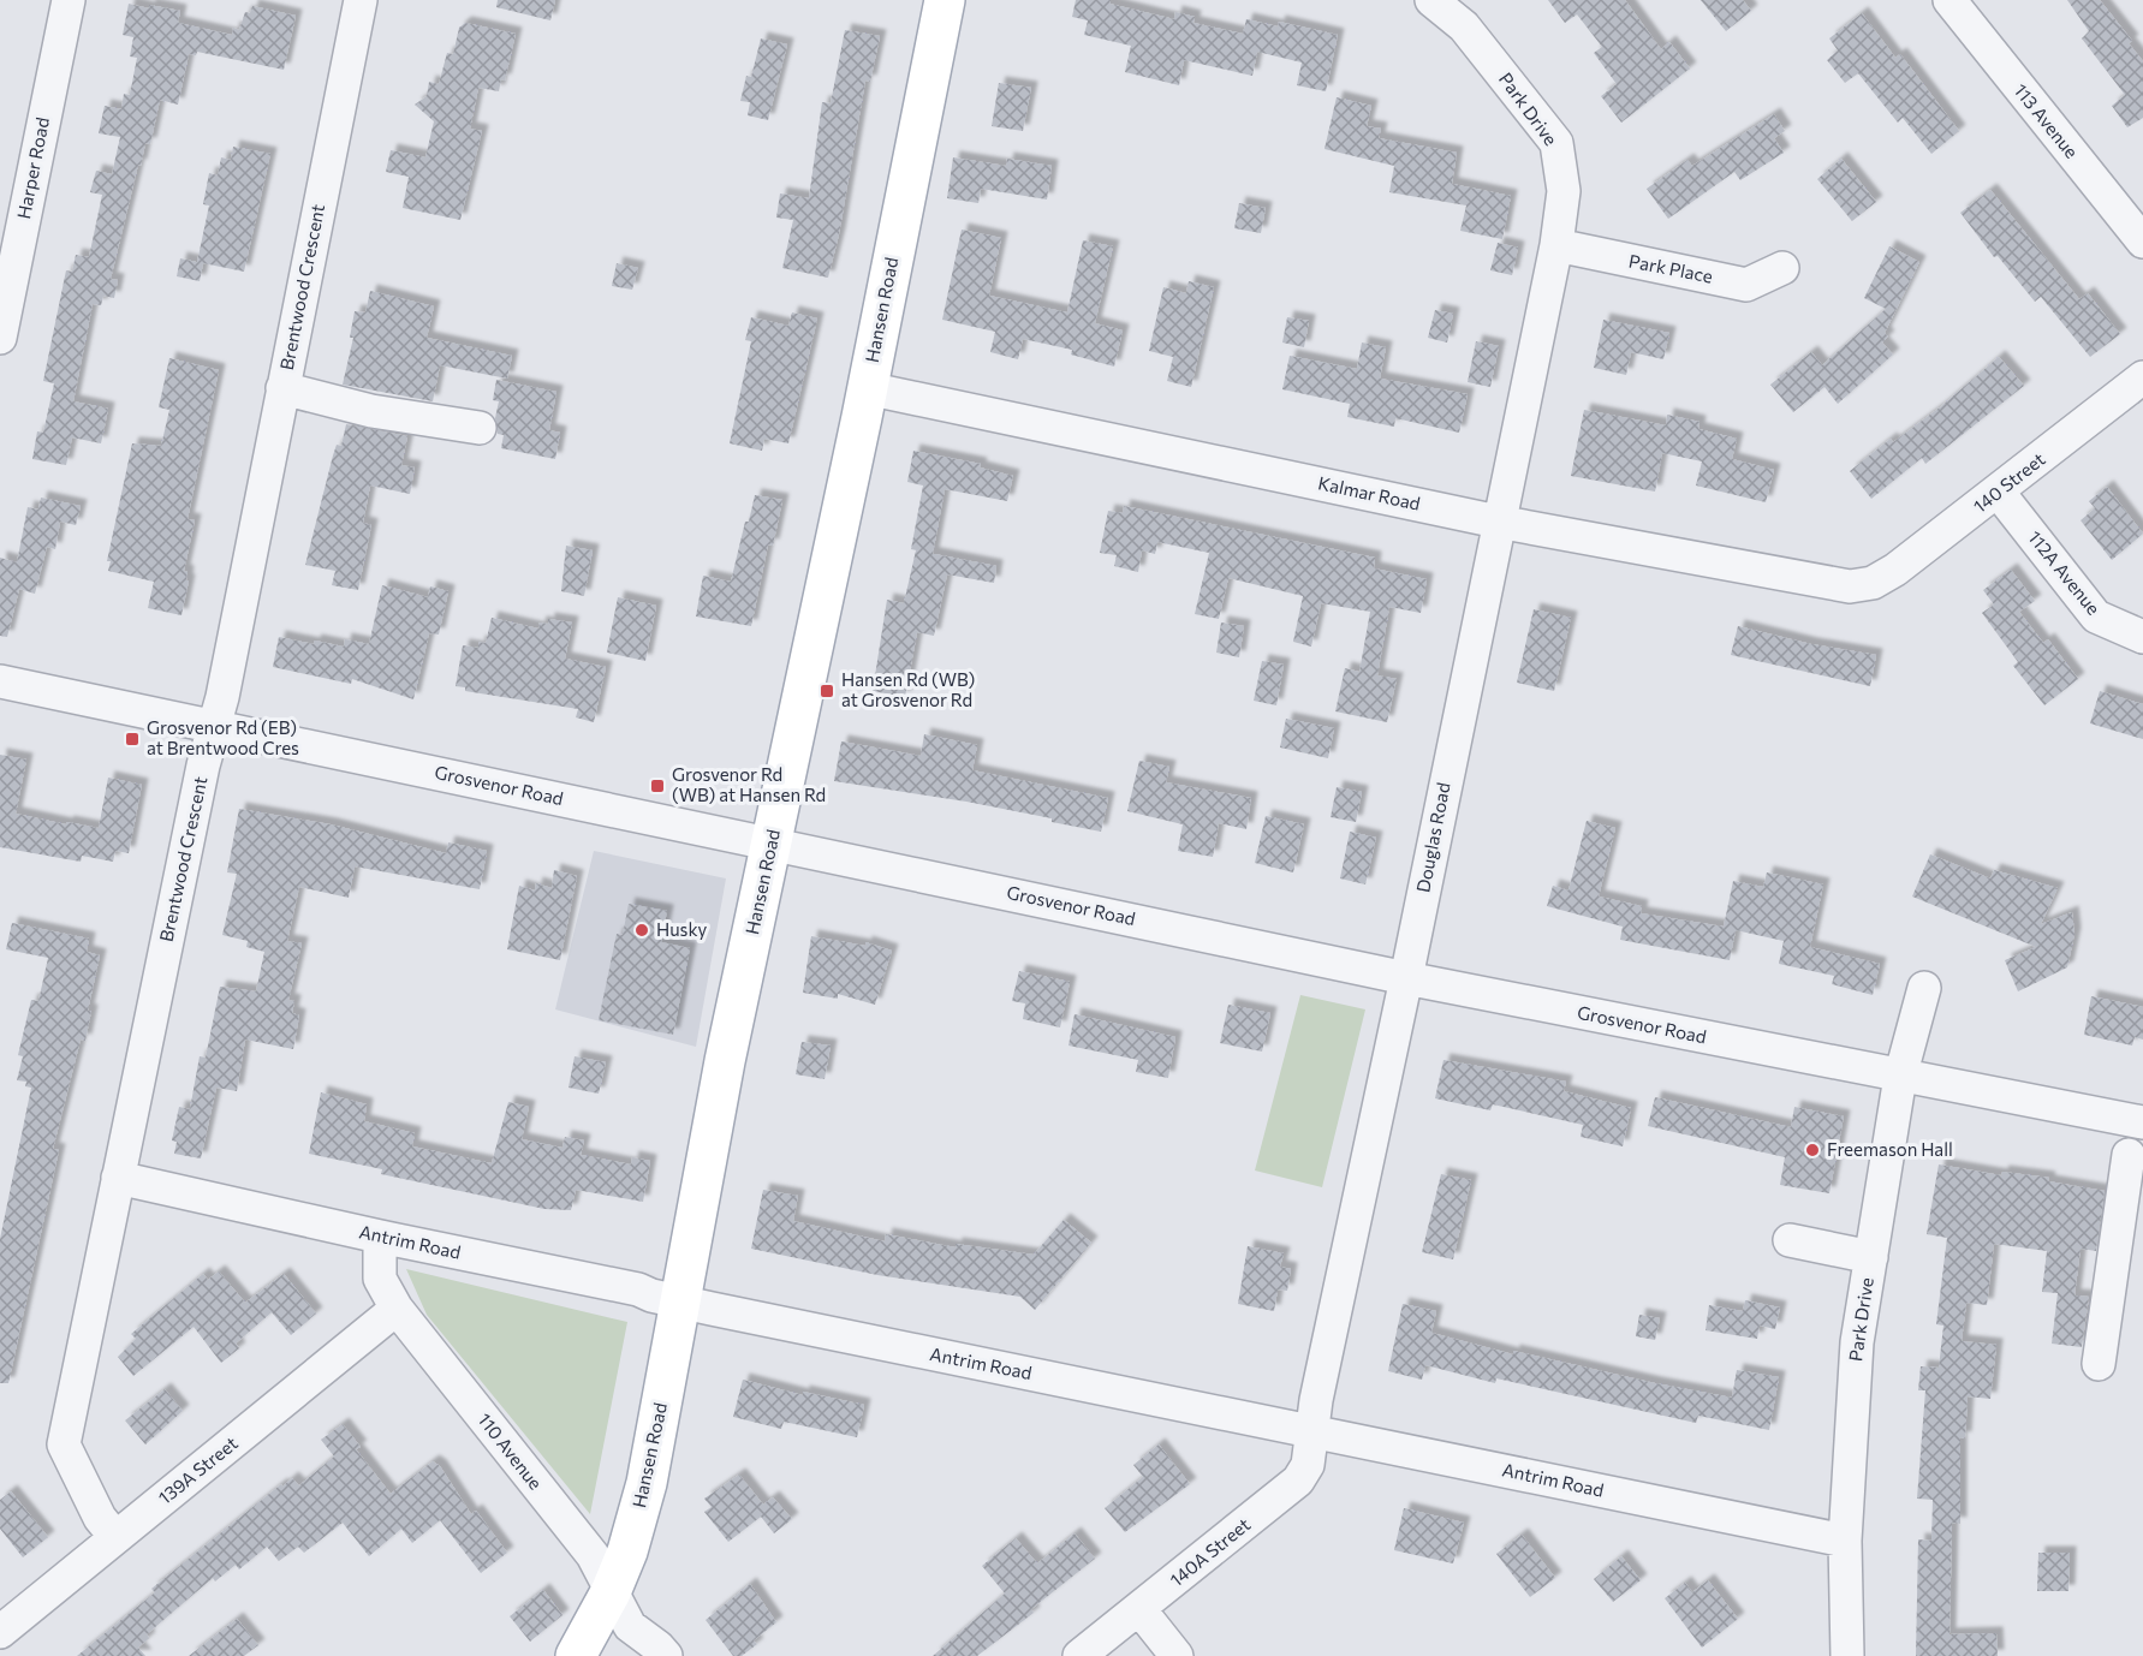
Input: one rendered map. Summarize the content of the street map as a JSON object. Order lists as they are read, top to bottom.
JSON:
{
  "streets": {
    "main road": ["Hansen Road"],
    "street": [
      "Park Drive",
      "113 Avenue",
      "Harper Road",
      "Park Place",
      "Brentwood Crescent",
      "140 Street",
      "Kalmar Road",
      "112A Avenue",
      "Grosvenor Road",
      "Douglas Road",
      "Antrim Road",
      "110 Avenue",
      "139A Street",
      "140A Street"
    ]
  },
  "crossings": [
    ["Park Drive", "Park Place"],
    ["Park Drive", "Grosvenor Road"],
    ["Park Drive", "Douglas Road"],
    ["Park Drive", "Antrim Road"],
    ["Park Place", "Douglas Road"],
    ["Brentwood Crescent", "Grosvenor Road"],
    ["Brentwood Crescent", "Antrim Road"],
    ["Brentwood Crescent", "139A Street"],
    ["Hansen Road", "Kalmar Road"],
    ["Hansen Road", "Grosvenor Road"],
    ["Hansen Road", "Antrim Road"],
    ["Hansen Road", "110 Avenue"],
    ["140 Street", "Kalmar Road"],
    ["140 Street", "112A Avenue"],
    ["Kalmar Road", "Douglas Road"],
    ["Grosvenor Road", "Douglas Road"],
    ["Douglas Road", "Antrim Road"],
    ["Douglas Road", "140A Street"],
    ["Antrim Road", "110 Avenue"],
    ["Antrim Road", "140A Street"],
    ["110 Avenue", "139A Street"]
  ],
  "places": {
    "transit": ["Hansen Rd (WB) at Grosvenor Rd", "Grosvenor Rd (EB) at Brentwood Cres", "Grosvenor Rd (WB) at Hansen Rd"],
    "other": ["Husky", "Freemason Hall"]
  }
}
